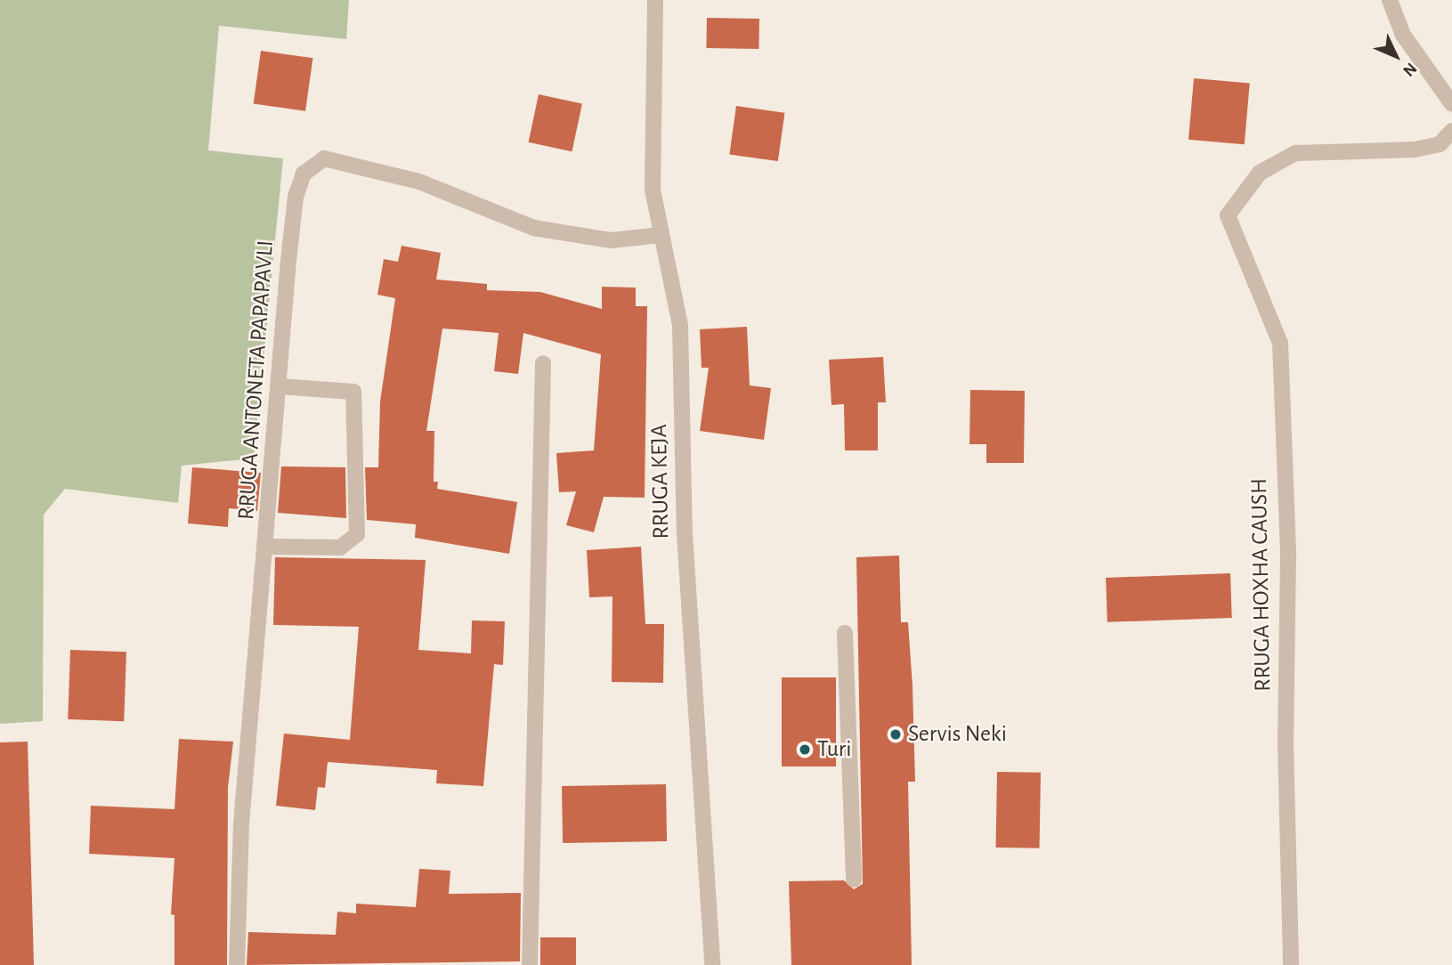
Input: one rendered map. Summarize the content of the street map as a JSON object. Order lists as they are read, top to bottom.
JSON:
{
  "streets": {
    "street": ["RRUGA ANTONETA PAPAPAVLI", "RRUGA KEJA", "RRUGA HOXHA CAUSH"]
  },
  "crossings": [
    ["RRUGA ANTONETA PAPAPAVLI", "RRUGA KEJA"]
  ],
  "places": ["Servis Neki", "Turi"],
  "north": "bottom right"
}
